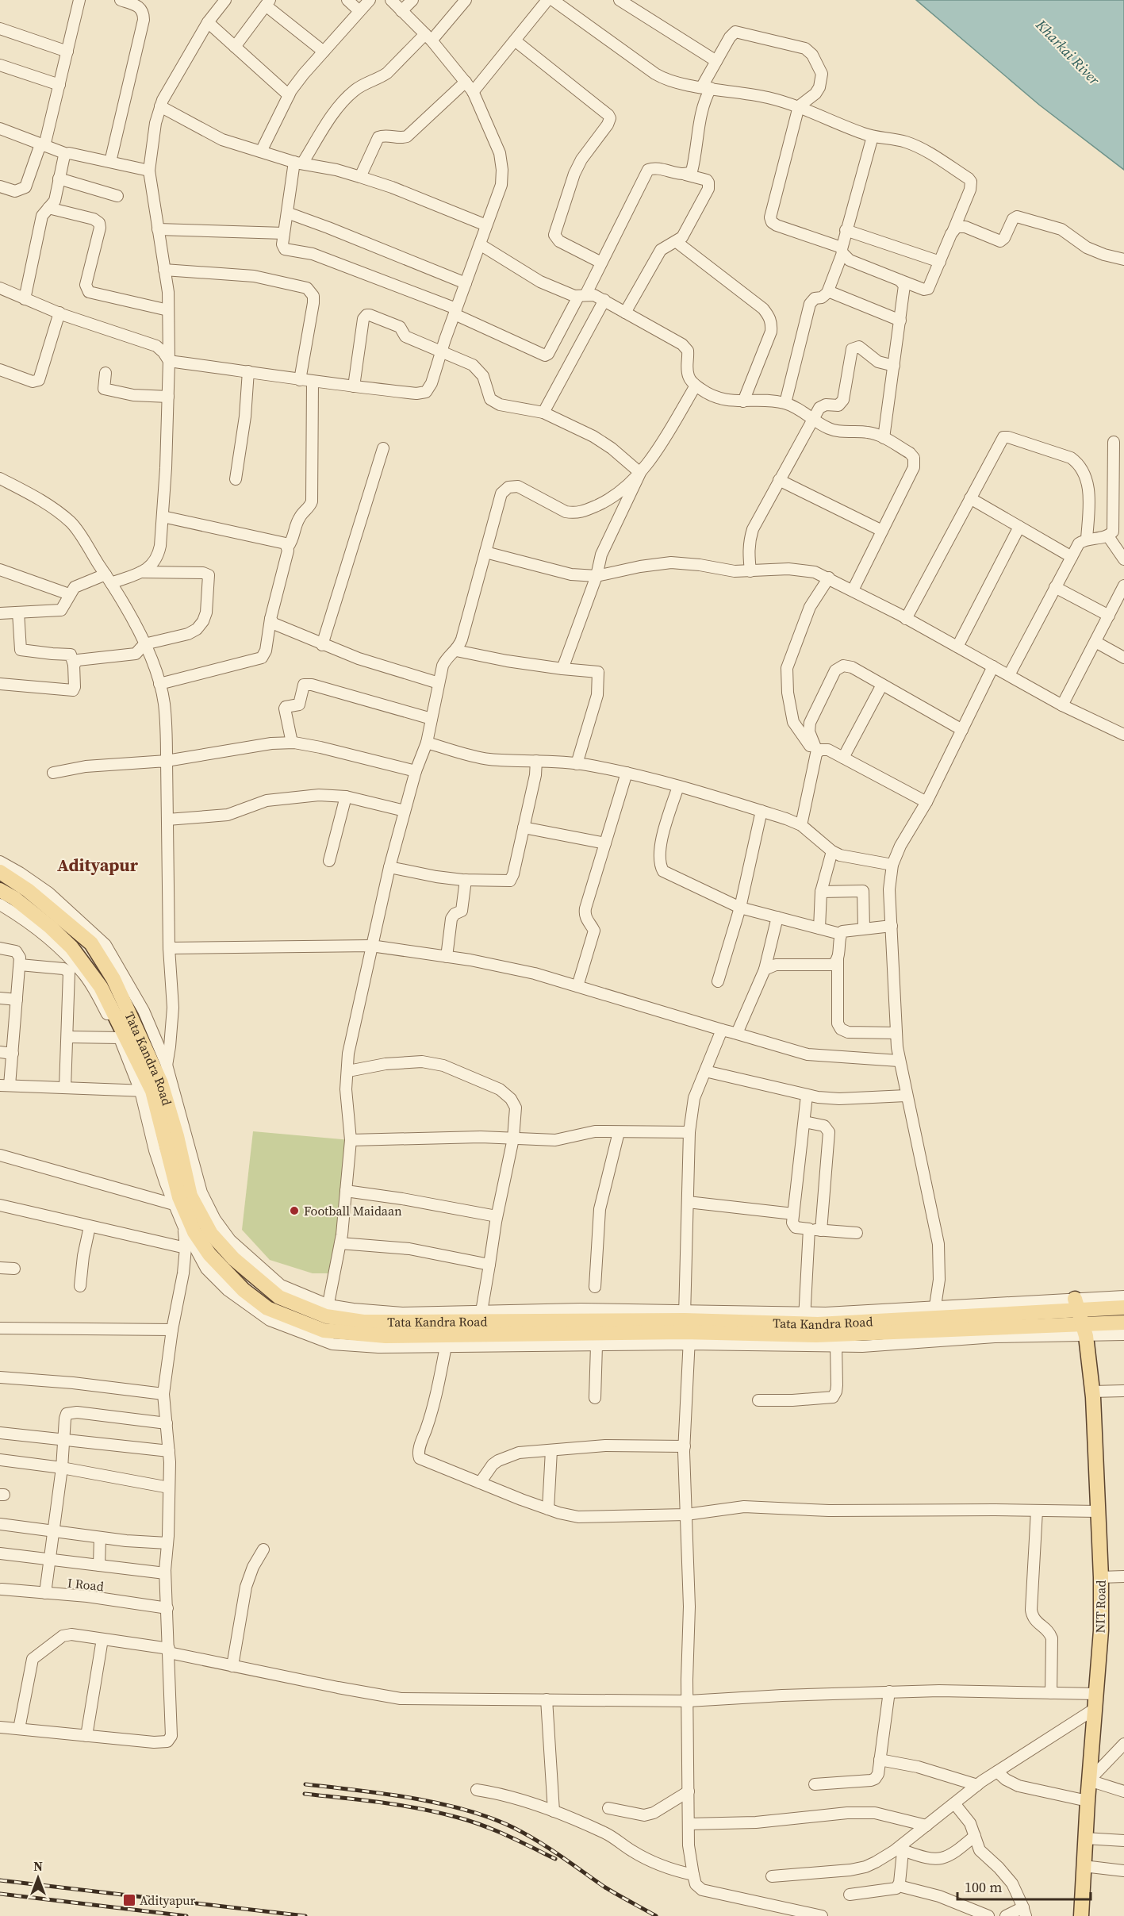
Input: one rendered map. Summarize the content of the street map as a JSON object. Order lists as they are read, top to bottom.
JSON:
{
  "streets": {
    "main road": ["Tata Kandra Road", "NIT Road"],
    "street": ["I Road"]
  },
  "crossings": [
    ["Tata Kandra Road", "NIT Road"]
  ],
  "districts": ["Adityapur"],
  "water": ["Kharkai River"],
  "places": {
    "other": ["Football Maidaan"],
    "transit": ["Adityapur"]
  },
  "scale_bar": "100 m",
  "north": "top"
}
